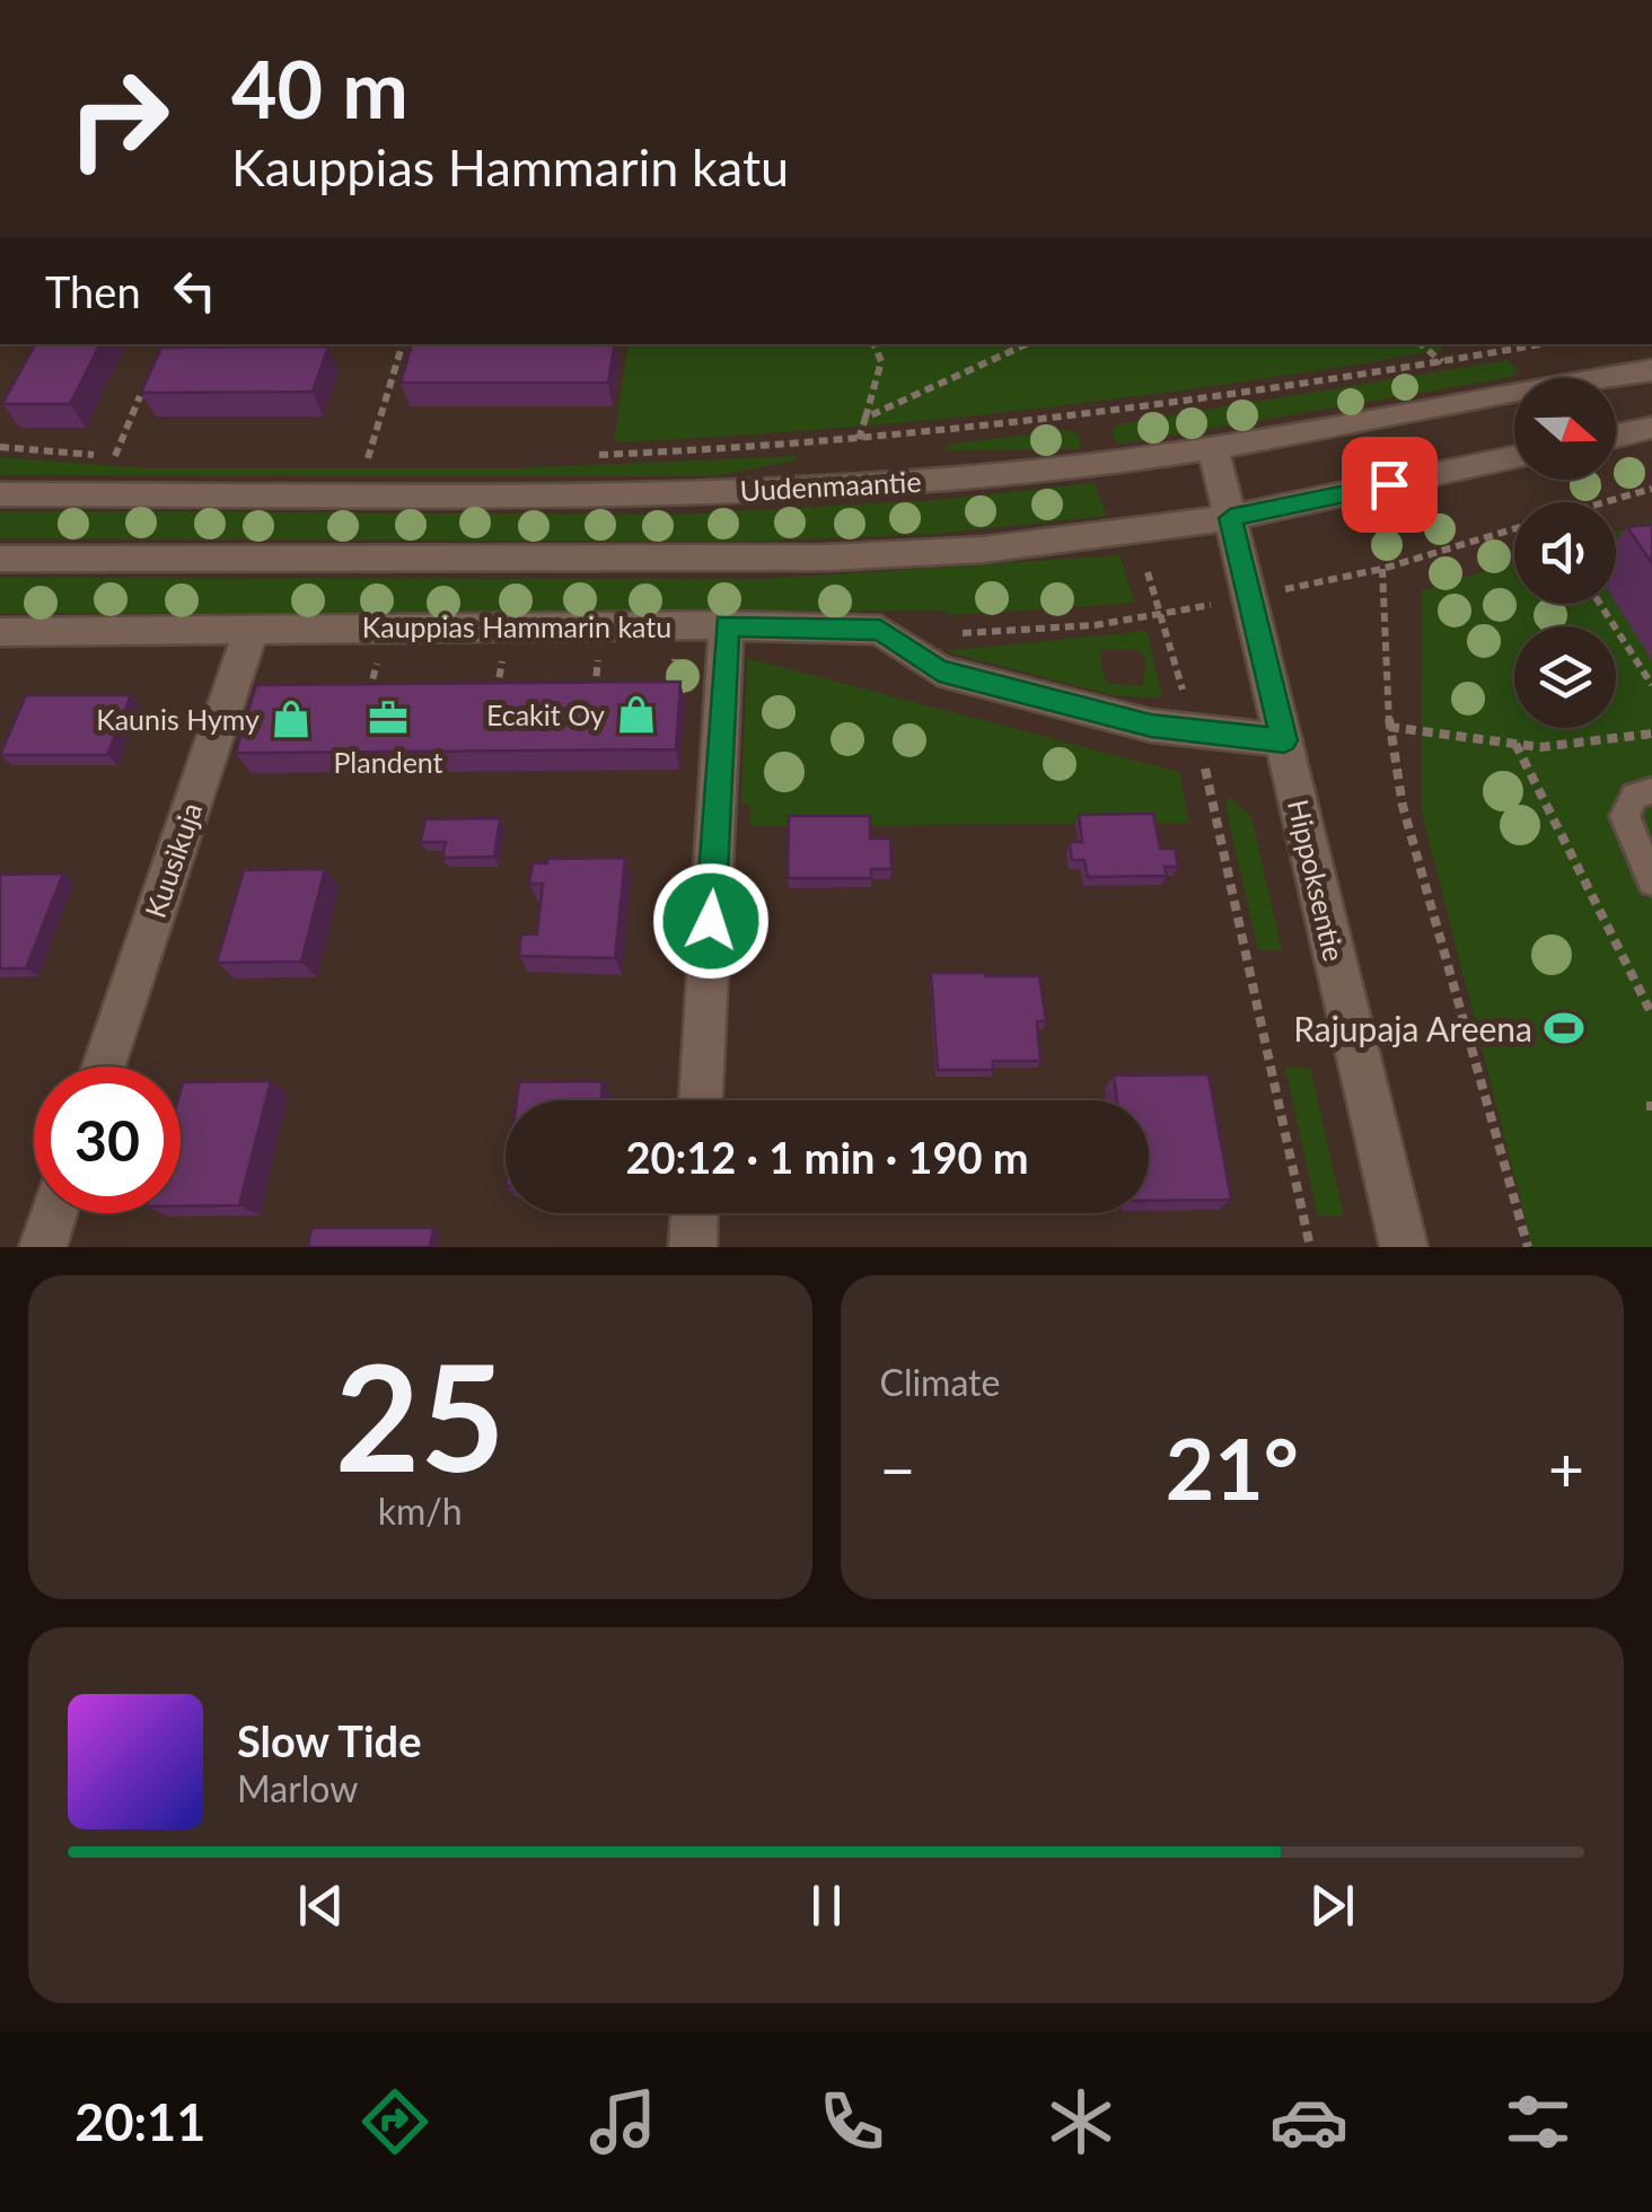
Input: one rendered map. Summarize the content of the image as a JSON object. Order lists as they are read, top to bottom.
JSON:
{
  "streets": {
    "main road": [
      "Uudenmaantie",
      "Kauppias Hammarin katu",
      "Kuusikuja",
      "Hippoksentie"
    ]
  },
  "crossings": [
    ["Uudenmaantie", "Hippoksentie"],
    ["Kauppias Hammarin katu", "Kuusikuja"]
  ],
  "places": {
    "shop": ["Ecakit Oy", "Kaunis Hymy"],
    "office": ["Plandent"],
    "sports": ["Rajupaja Areena"]
  },
  "north": "right",
  "page": {
    "turn": ["40 m", "Kauppias Hammarin katu"],
    "then": "Then",
    "limit": "30",
    "trip": "20:12 · 1 min · 190 m",
    "tile": [
      ["25", "km/h"],
      "Climate"
    ],
    "heat": ["−", "21°", "+"],
    "song": ["Slow Tide", "Marlow"],
    "tabs": "20:11"
  }
}
